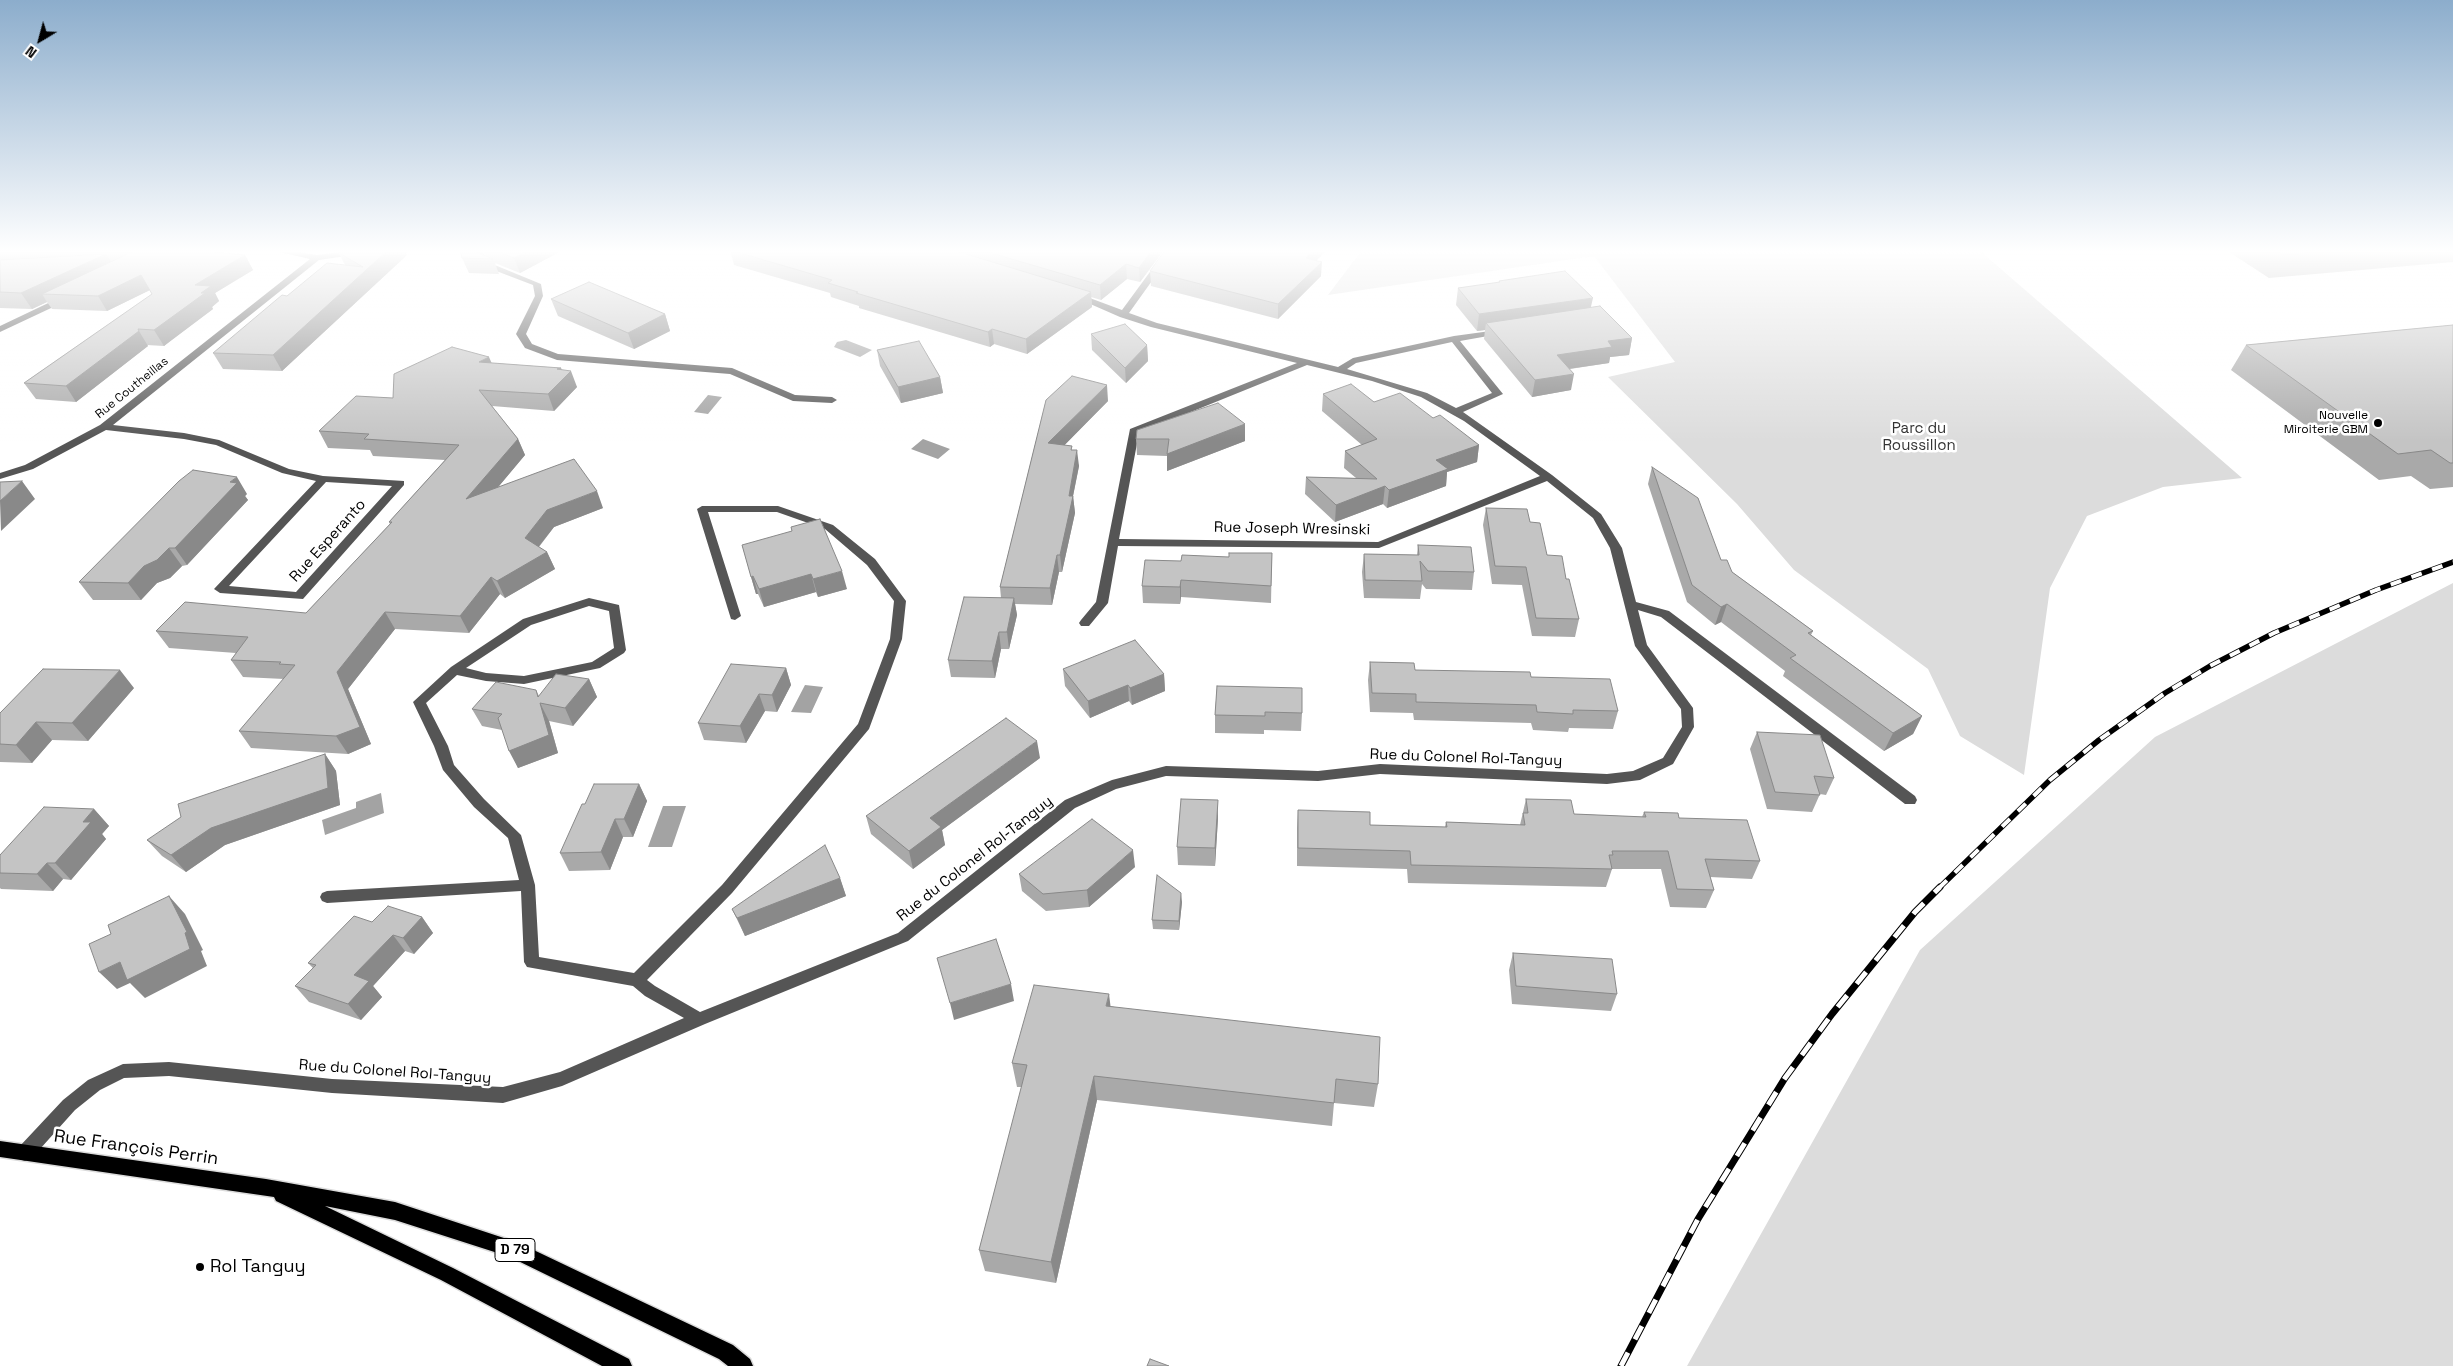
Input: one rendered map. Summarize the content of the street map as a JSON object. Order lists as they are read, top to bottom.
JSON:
{
  "streets": {
    "main road": ["Rue François Perrin", "D 79"],
    "street": [
      "Rue Coutheillas",
      "Rue Joseph Wresinski",
      "Rue Esperanto",
      "Rue du Colonel Rol-Tanguy"
    ]
  },
  "crossings": [
    ["Rue Coutheillas", "Rue Esperanto"],
    ["Rue Joseph Wresinski", "Rue du Colonel Rol-Tanguy"],
    ["Rue du Colonel Rol-Tanguy", "Rue François Perrin"],
    ["Rue François Perrin", "D 79"]
  ],
  "parks": ["Parc du Roussillon"],
  "places": ["Nouvelle Miroiterie GBM", "Rol Tanguy"],
  "north": "bottom left"
}
